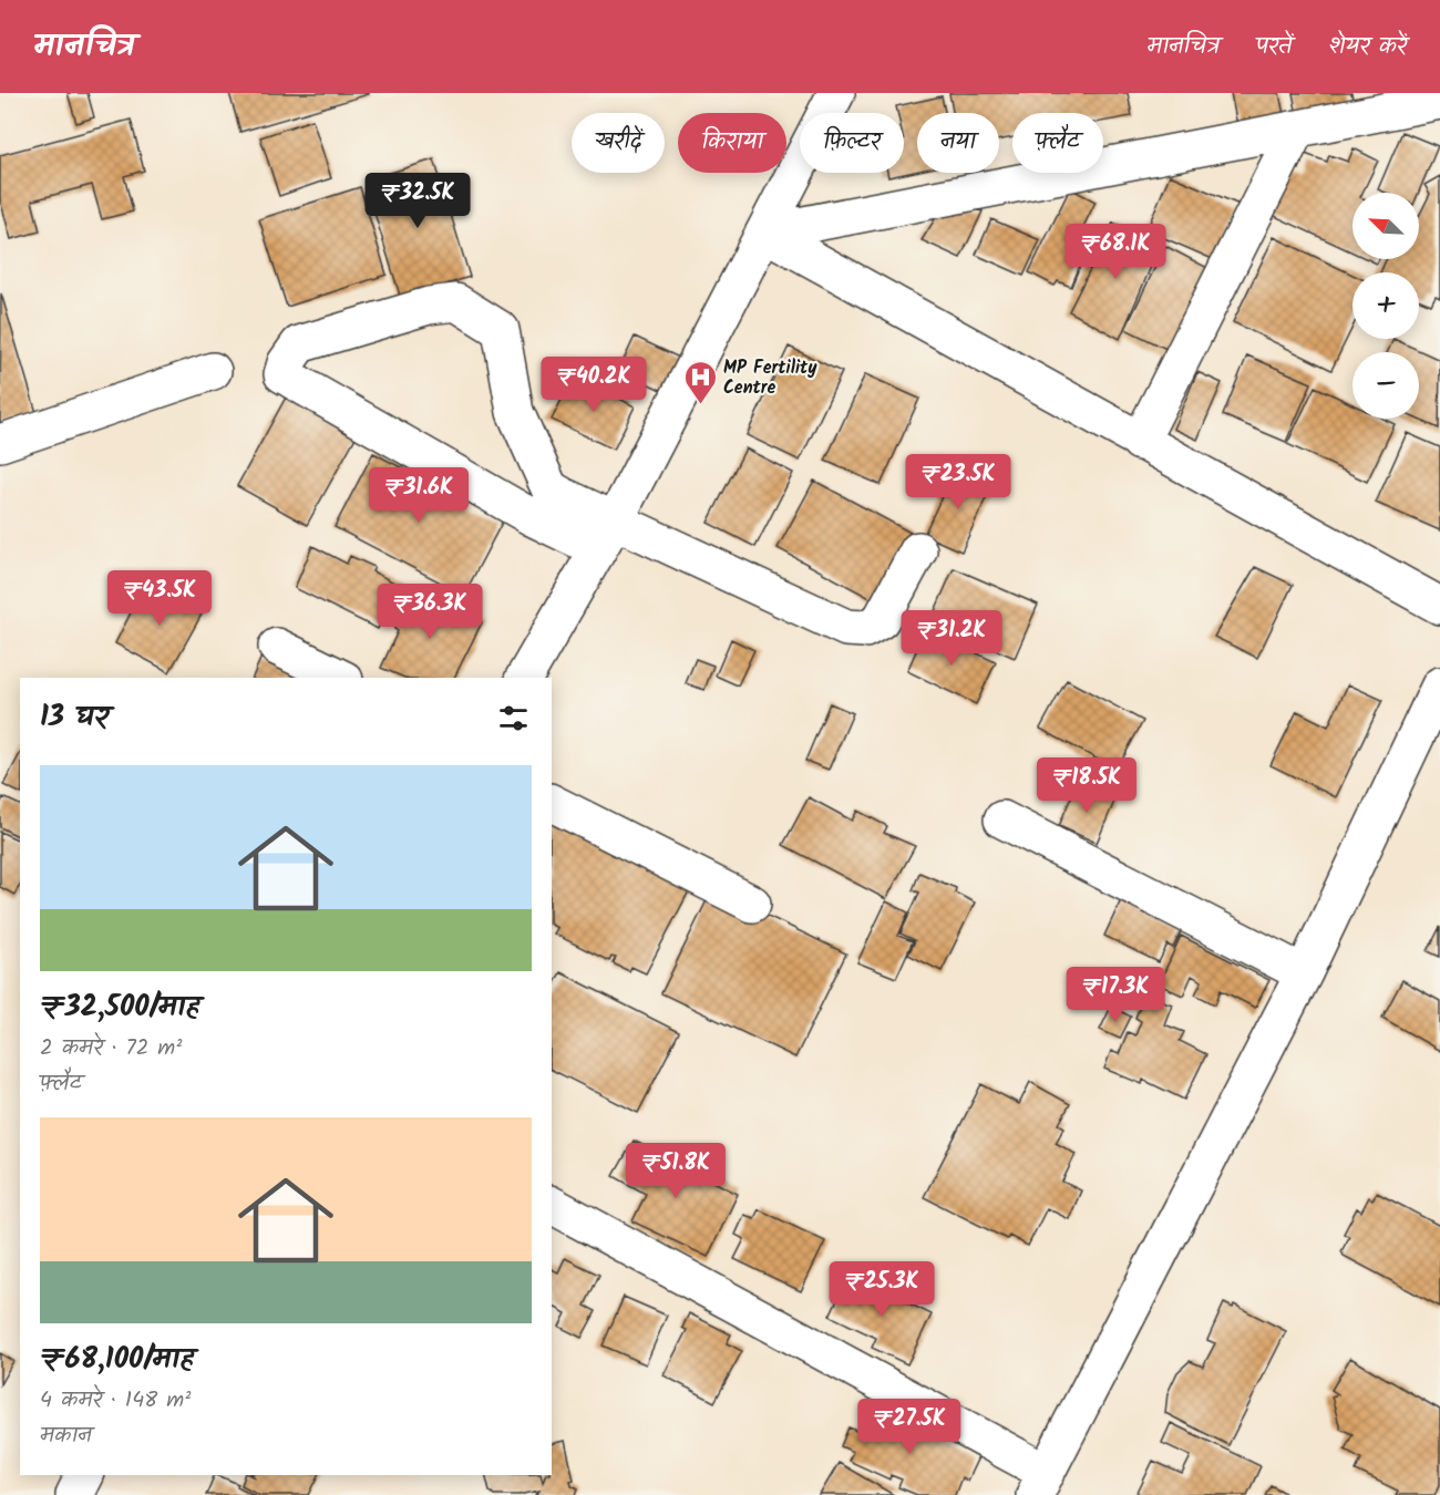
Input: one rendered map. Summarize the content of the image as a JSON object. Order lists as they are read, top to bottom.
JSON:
{
  "places": {
    "hospital": ["MP Fertility Centre"]
  },
  "north": "top left",
  "page": {
    "header": "मानचित्र",
    "nav": ["मानचित्र", "परतें", "शेयर करें"],
    "chip": [
      "खरीदें",
      "किराया",
      "फ़िल्टर",
      "नया",
      "फ़्लैट"
    ],
    "price": [
      "₹32.5K",
      "₹68.1K",
      "₹40.2K",
      "₹23.5K",
      "₹31.6K",
      "₹43.5K",
      "₹36.3K",
      "₹31.2K",
      "₹18.5K",
      "₹17.3K",
      "₹51.8K",
      "₹25.3K",
      "₹27.5K"
    ],
    "map_buttons": ["+", "−"],
    "heading": "13 घर",
    "list": [
      {
        "name": "₹32,500/माह",
        "note": "2 कमरे · 72 m² · फ़्लैट"
      },
      {
        "name": "₹68,100/माह",
        "note": "4 कमरे · 148 m² · मकान"
      }
    ]
  }
}
